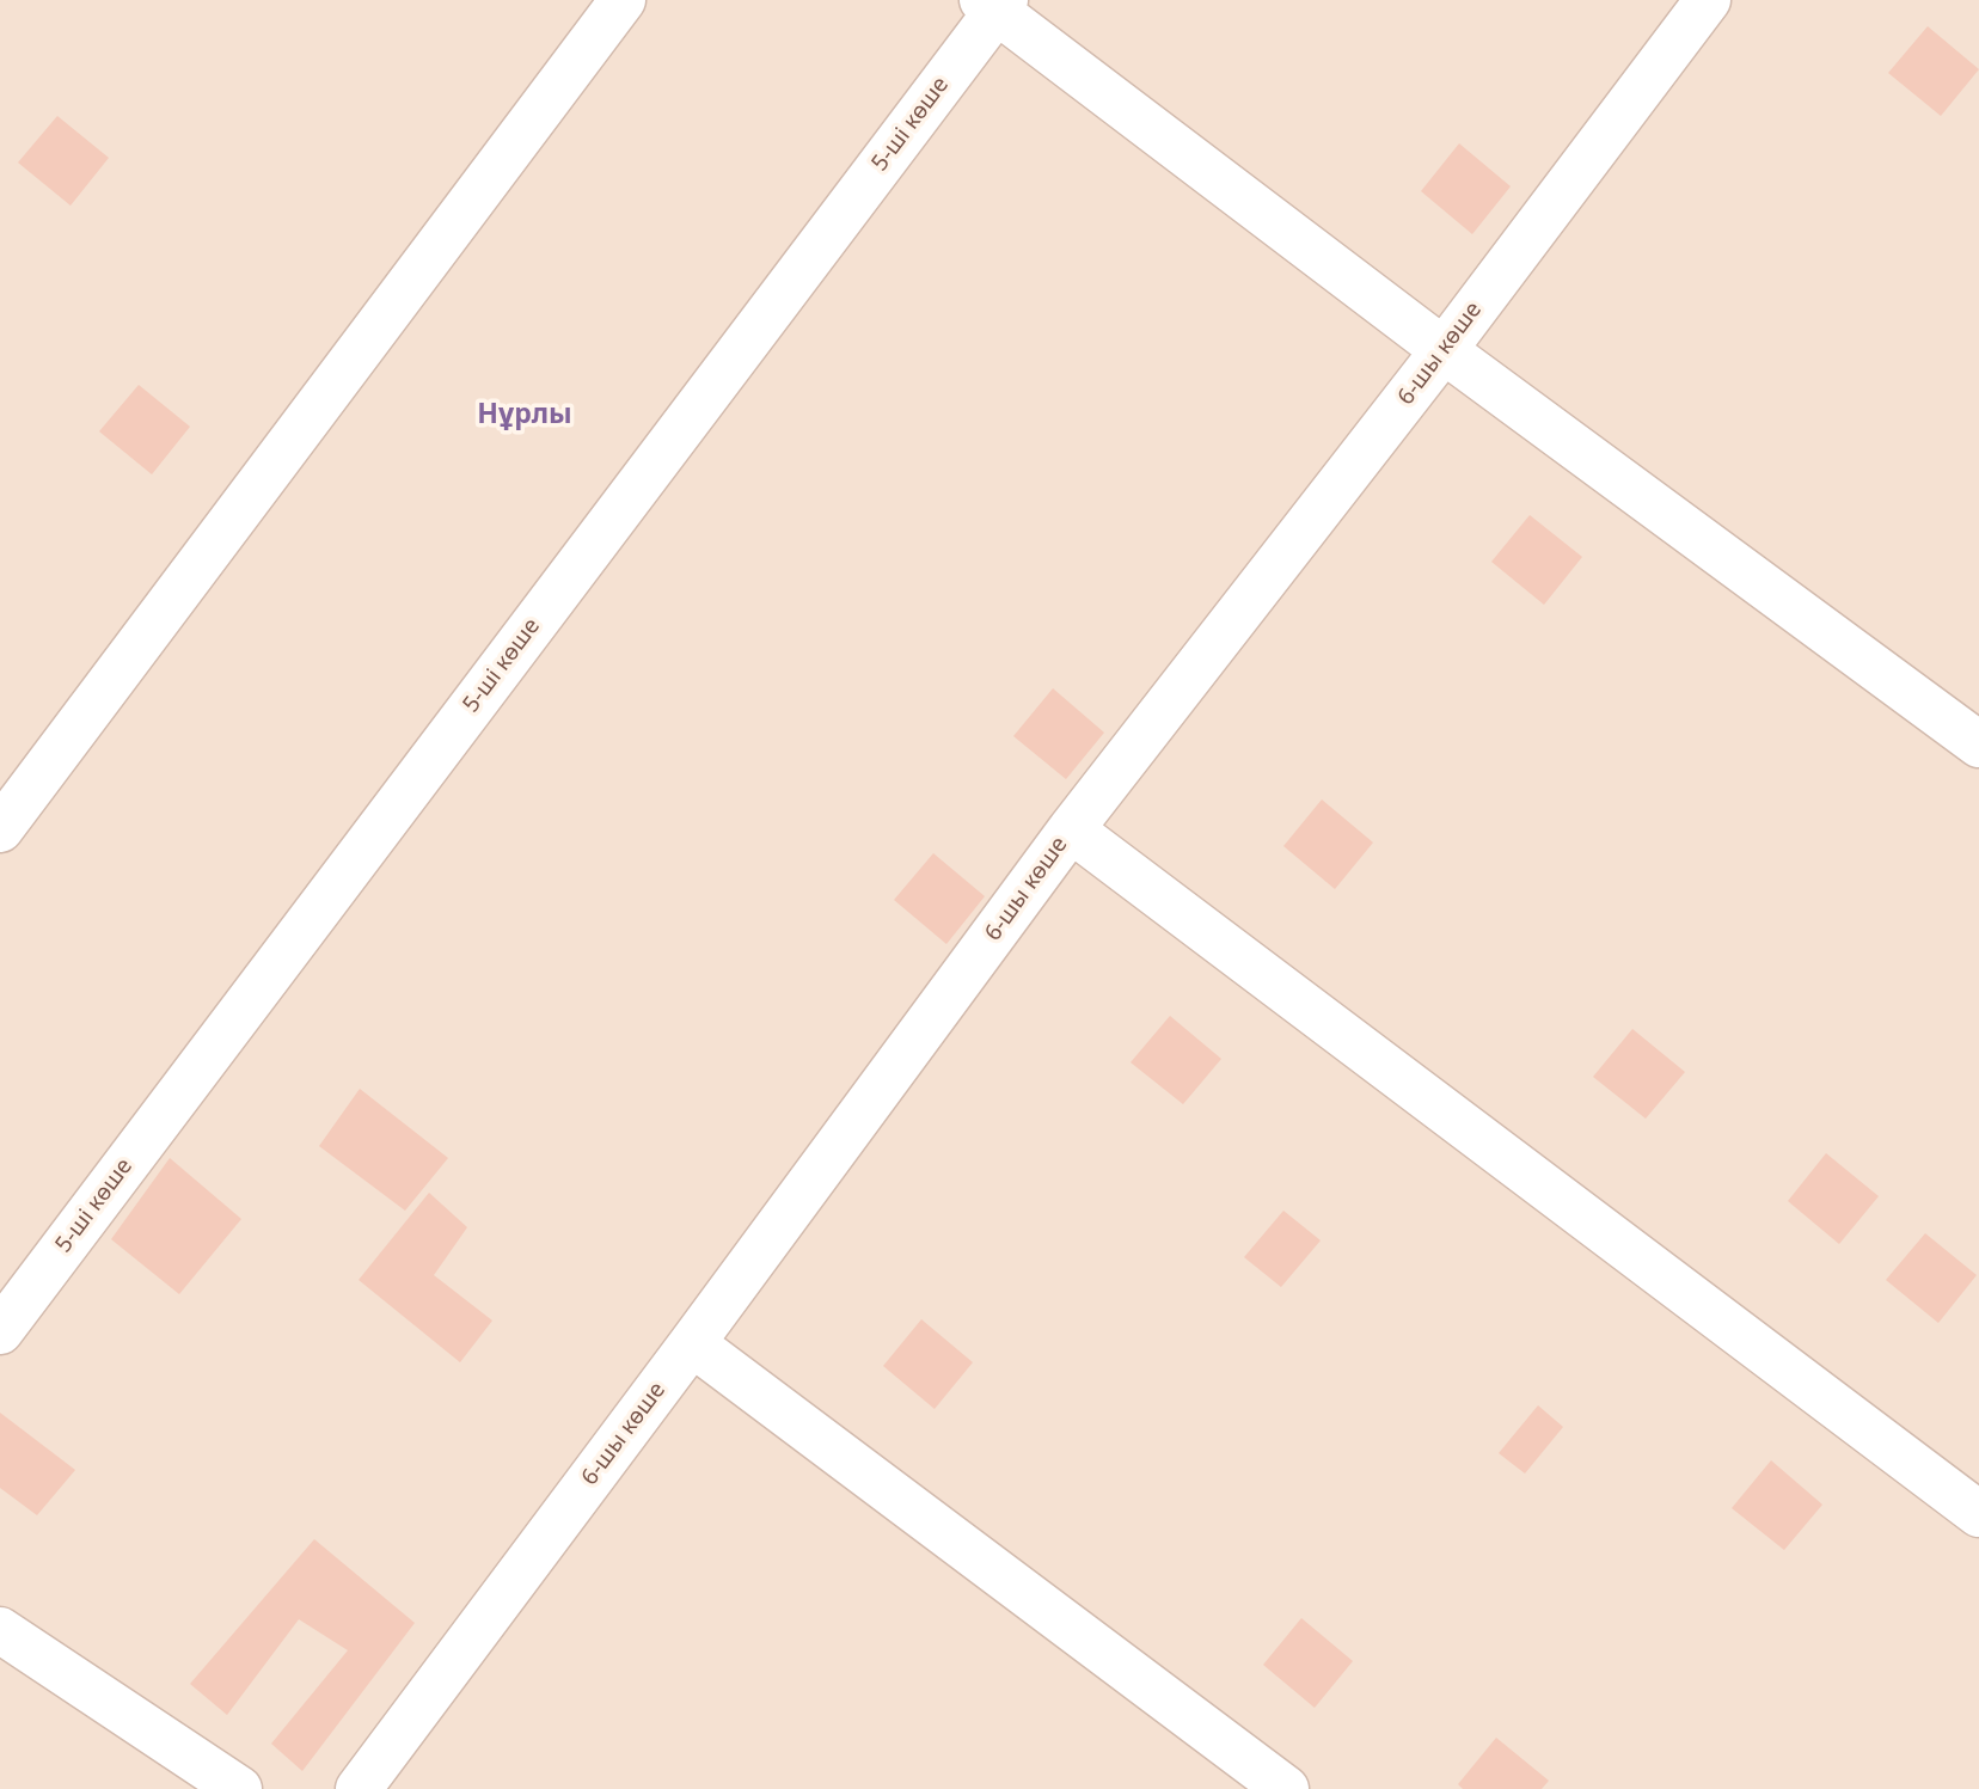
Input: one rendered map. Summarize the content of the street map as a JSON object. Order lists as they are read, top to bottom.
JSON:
{
  "streets": {
    "lane": ["5-ші көше", "6-шы көше"]
  },
  "districts": ["Нұрлы"]
}
